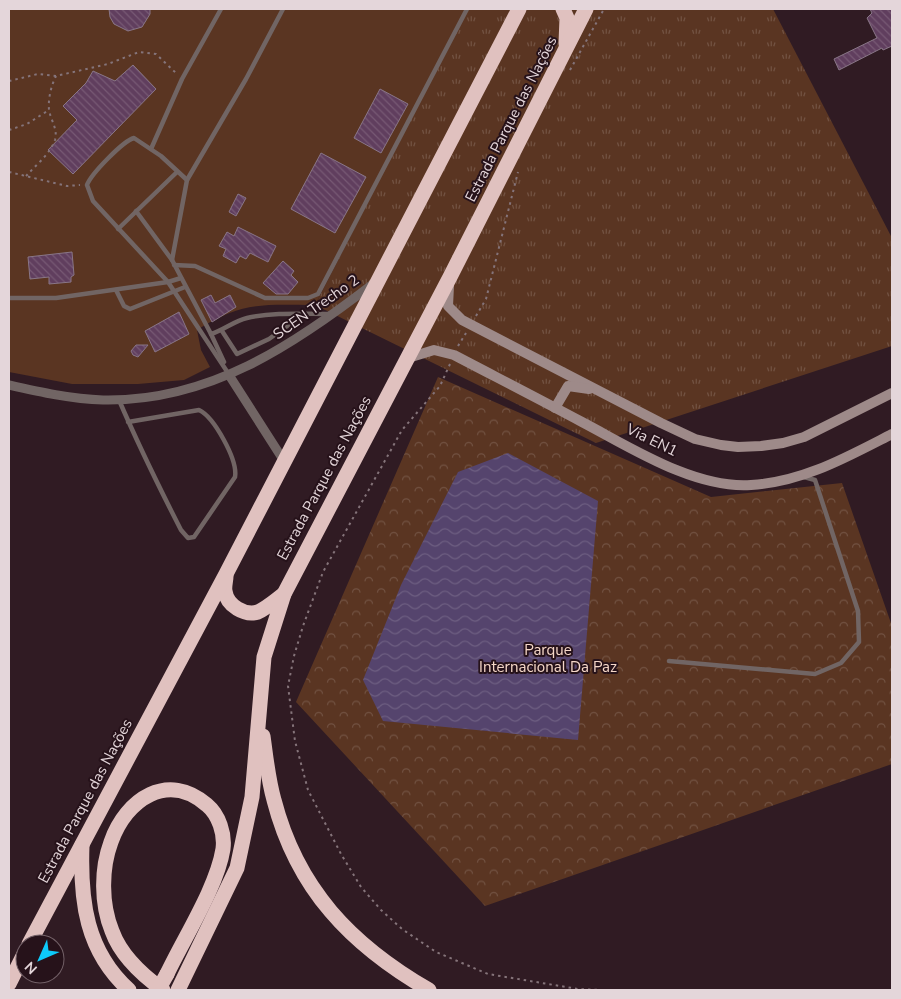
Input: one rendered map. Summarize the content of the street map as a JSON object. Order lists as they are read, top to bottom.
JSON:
{
  "streets": {
    "highway": ["Estrada Parque das Nações"],
    "street": ["SCEN Trecho 2", "Via EN1"]
  },
  "crossings": [
    ["Estrada Parque das Nações", "SCEN Trecho 2"],
    ["Estrada Parque das Nações", "Via EN1"]
  ],
  "parks": ["Parque Internacional Da Paz"],
  "north": "bottom left"
}
